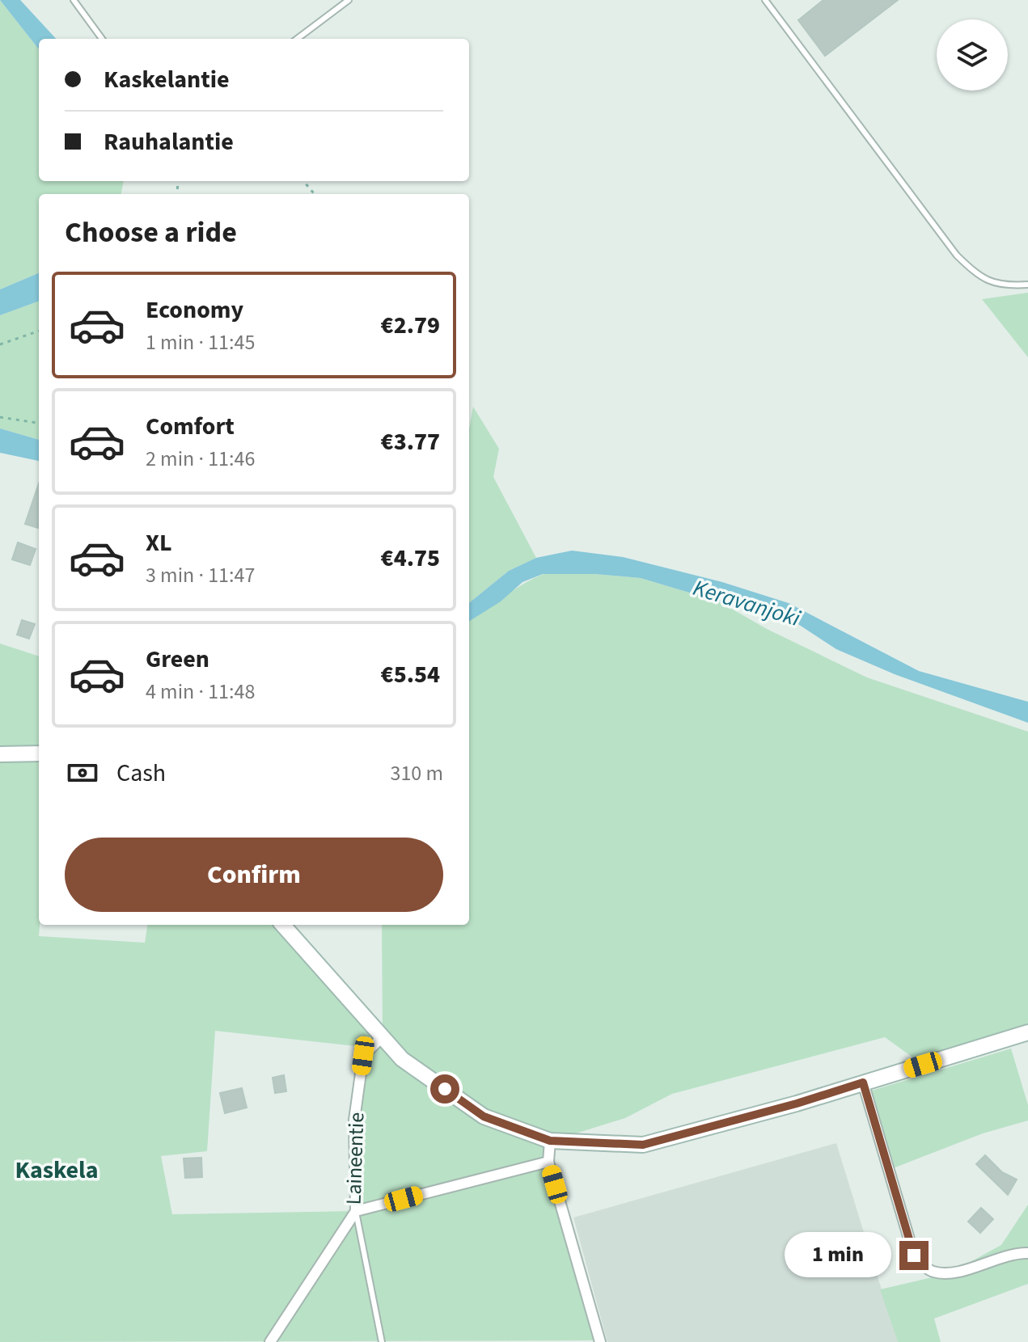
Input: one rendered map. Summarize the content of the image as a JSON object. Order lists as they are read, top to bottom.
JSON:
{
  "streets": {
    "street": ["Laineentie"]
  },
  "districts": ["Kaskela"],
  "water": ["Keravanjoki"],
  "page": {
    "banner": ["Kaskelantie", "Rauhalantie"],
    "heading": "Choose a ride",
    "list": [
      {
        "name": "Economy",
        "note": "1 min · 11:45",
        "value": "€2.79"
      },
      {
        "name": "Comfort",
        "note": "2 min · 11:46",
        "value": "€3.77"
      },
      {
        "name": "XL",
        "note": "3 min · 11:47",
        "value": "€4.75"
      },
      {
        "name": "Green",
        "note": "4 min · 11:48",
        "value": "€5.54"
      }
    ],
    "pay": ["Cash", "310 m"],
    "buttons": "Confirm",
    "bubble": "1 min"
  }
}
